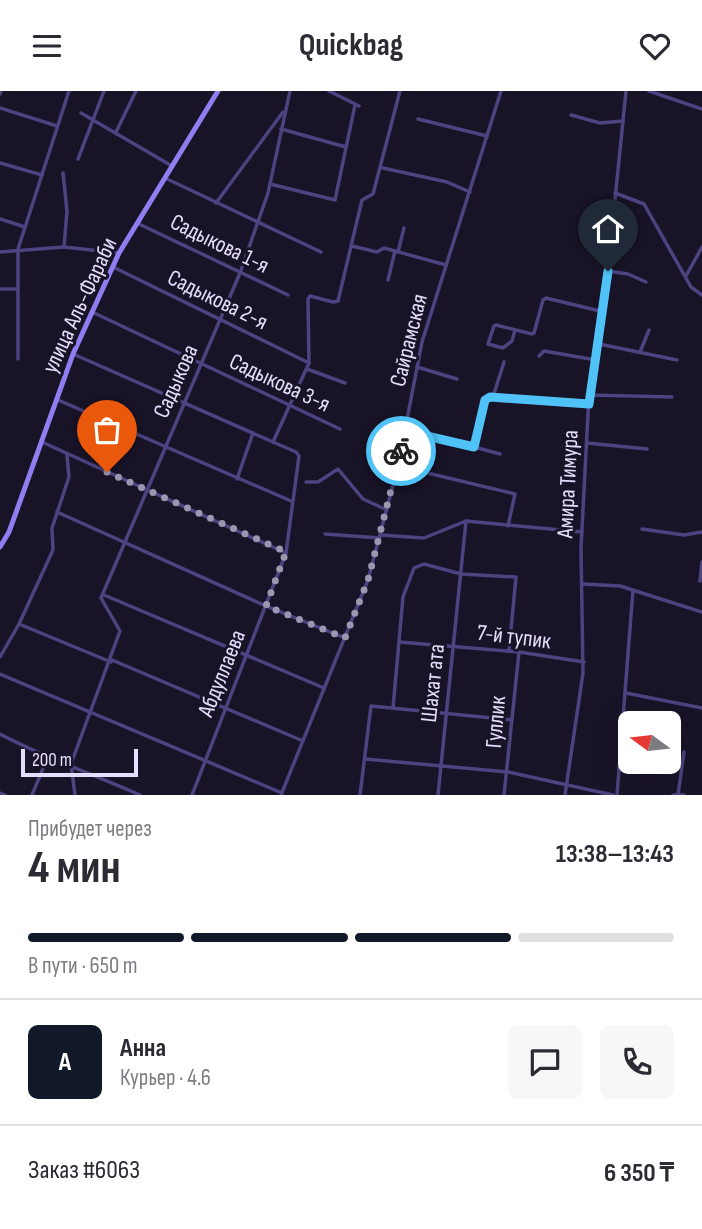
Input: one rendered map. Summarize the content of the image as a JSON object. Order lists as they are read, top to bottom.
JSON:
{
  "streets": {
    "main road": ["улица Аль-Фараби"],
    "street": [
      "Садыкова 1-я",
      "Садыкова 2-я",
      "Сайрамская",
      "Садыкова",
      "Садыкова 3-я",
      "Амира Тимура",
      "7-й тупик",
      "Абдуллаева",
      "Шахат ата",
      "Гуллик"
    ]
  },
  "crossings": [
    ["Садыкова 1-я", "улица Аль-Фараби"],
    ["Садыкова 1-я", "Садыкова"],
    ["Садыкова 2-я", "улица Аль-Фараби"],
    ["Садыкова 2-я", "Садыкова"],
    ["улица Аль-Фараби", "Садыкова 3-я"],
    ["Садыкова", "Садыкова 3-я"],
    ["Амира Тимура", "7-й тупик"],
    ["7-й тупик", "Шахат ата"],
    ["7-й тупик", "Гуллик"]
  ],
  "scale_bar": "200 m",
  "north": "left",
  "page": {
    "header": "Quickbag",
    "scale": "200 m",
    "heading": ["4 мин", "Прибудет через", "13:38–13:43"],
    "panel": [
      "Анна",
      "Курьер · 4.6",
      "Заказ #6063",
      "6 350 ₸"
    ],
    "bar": "В пути · 650 m",
    "round": "А"
  }
}
